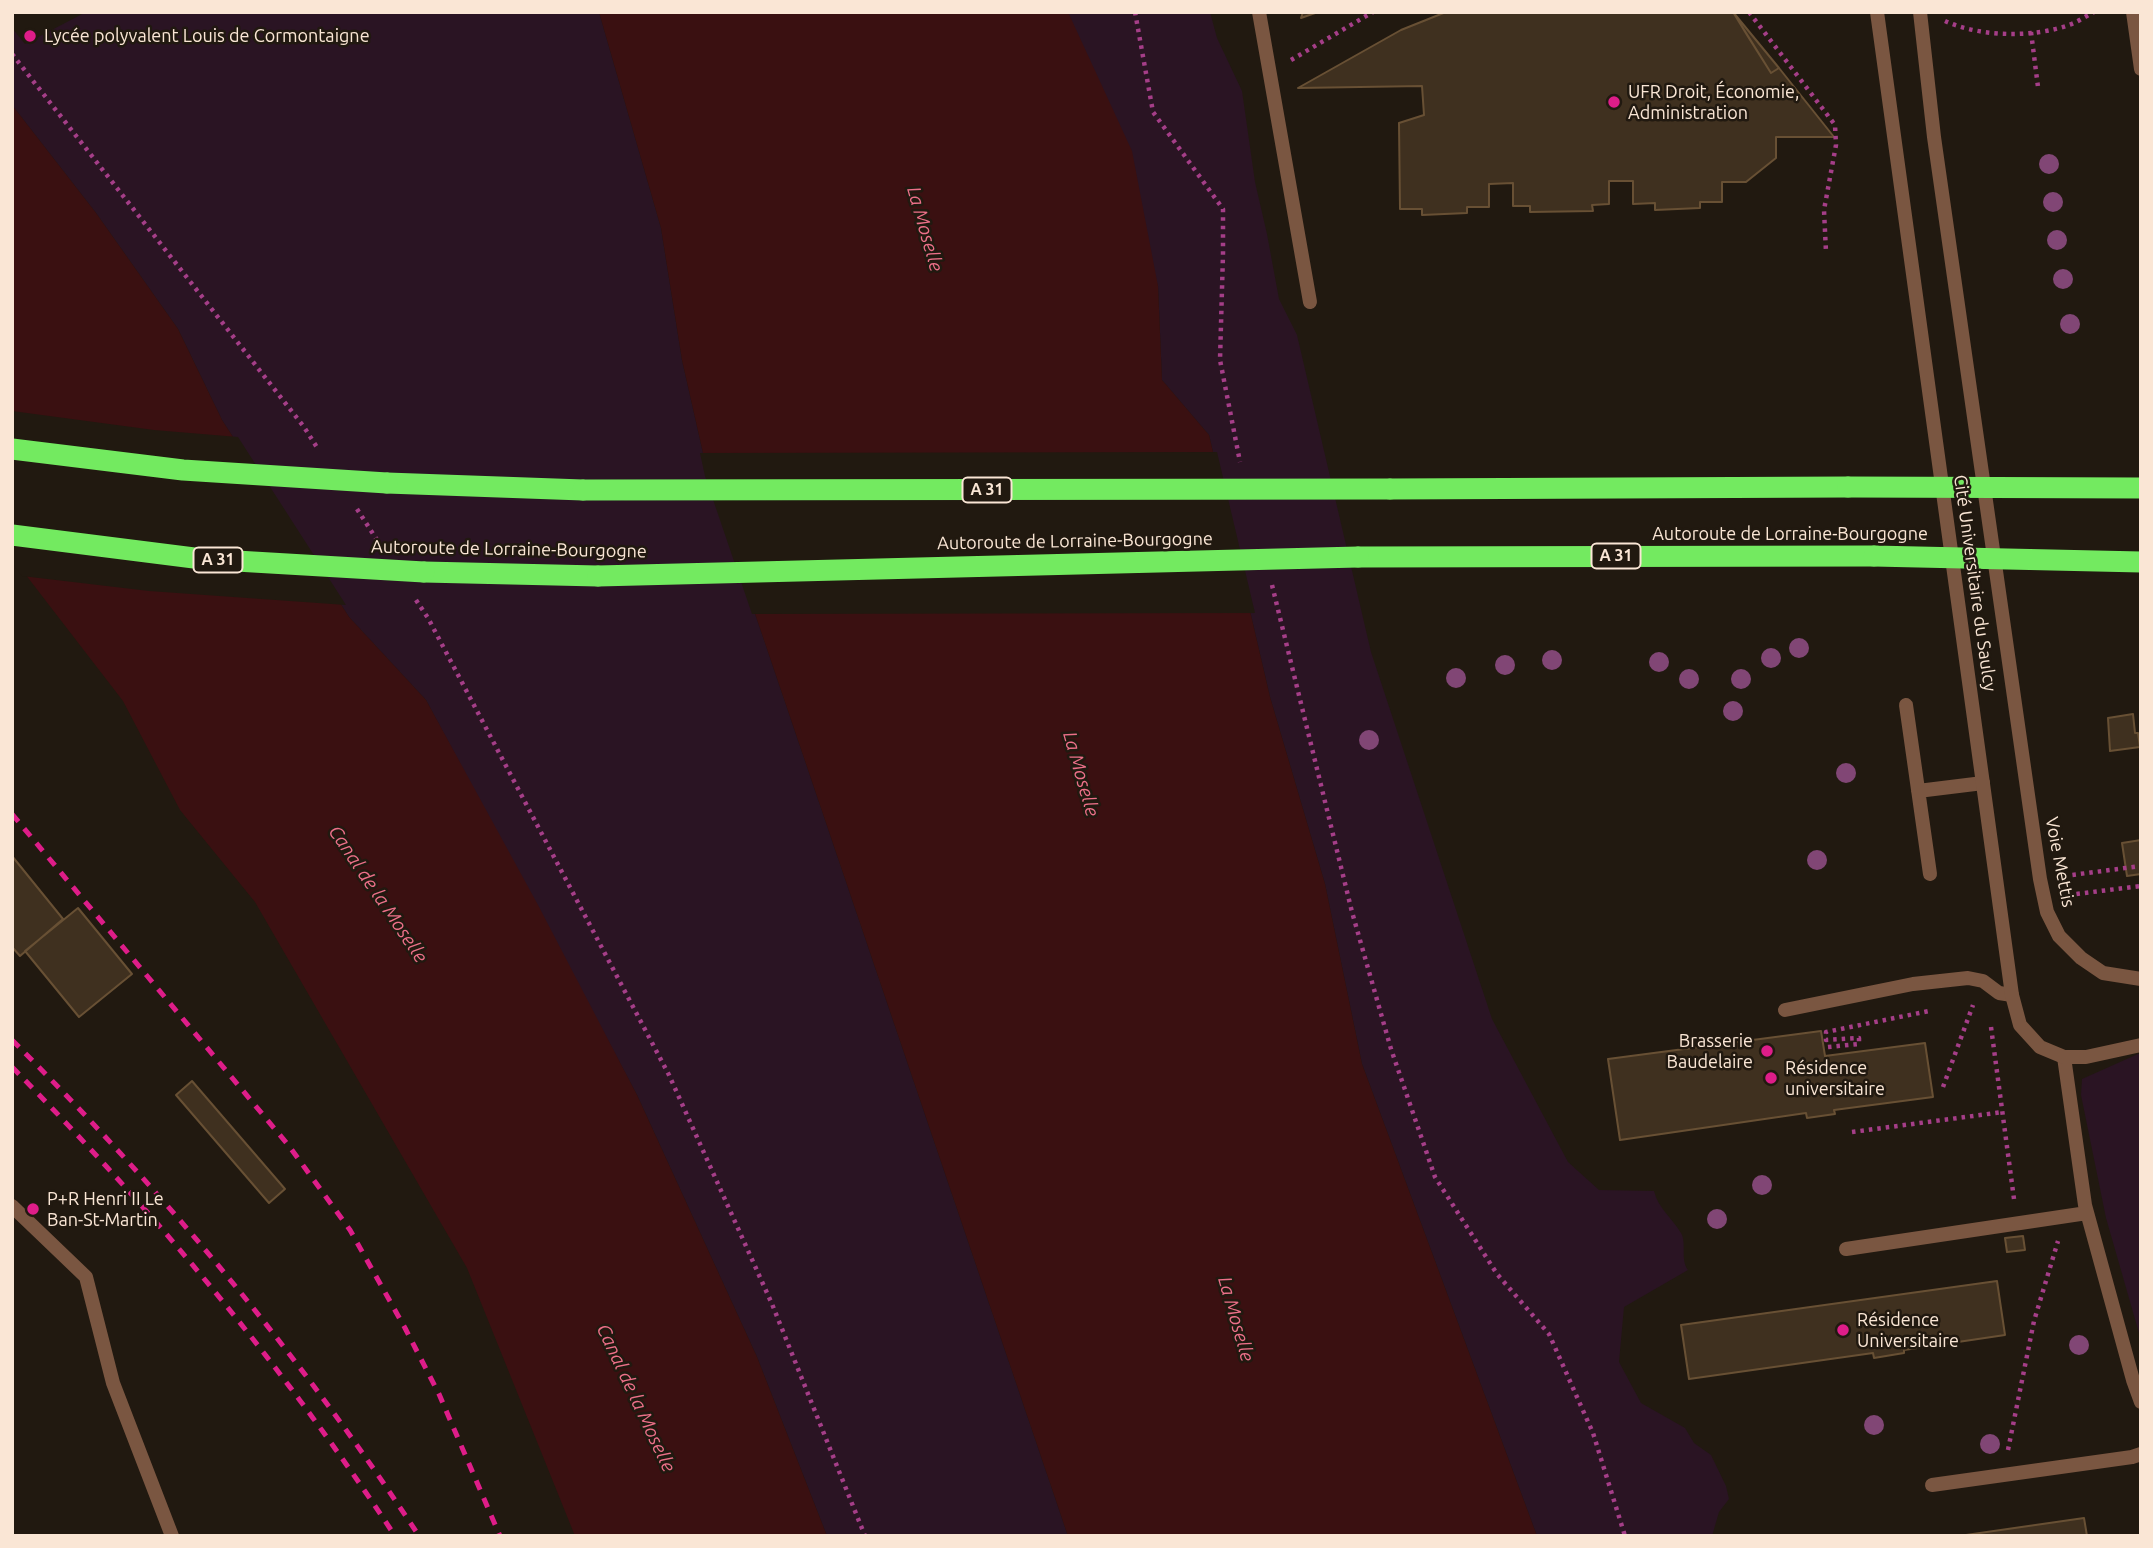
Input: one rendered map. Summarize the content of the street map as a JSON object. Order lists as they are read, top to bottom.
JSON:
{
  "streets": {
    "highway": ["A 31", "Autoroute de Lorraine-Bourgogne"],
    "street": ["Cité Universitaire du Saulcy", "Voie Mettis"]
  },
  "water": ["La Moselle", "Canal de la Moselle"],
  "places": [
    "Lycée polyvalent Louis de Cormontaigne",
    "UFR Droit, Économie, Administration",
    "Brasserie Baudelaire",
    "Résidence universitaire",
    "P+R Henri II Le Ban-St-Martin",
    "Résidence Universitaire"
  ]
}
